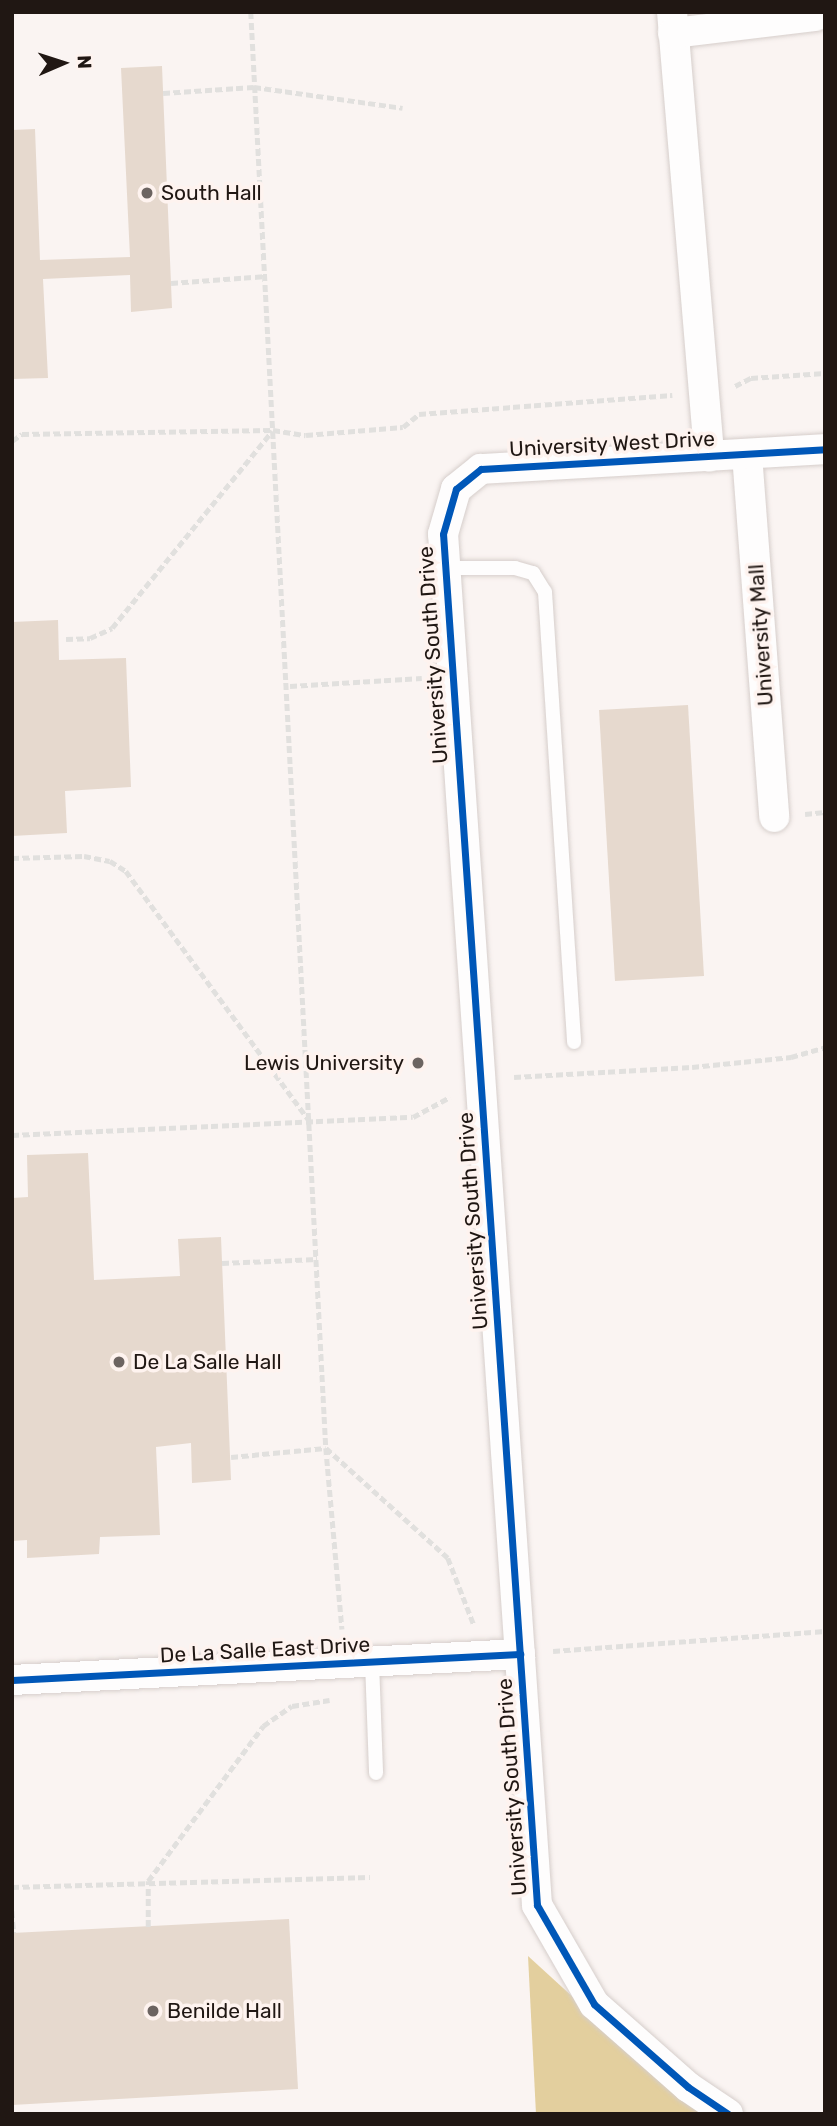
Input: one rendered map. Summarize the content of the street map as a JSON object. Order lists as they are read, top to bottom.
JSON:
{
  "streets": {
    "street": [
      "University West Drive",
      "University Mall",
      "University South Drive",
      "De La Salle East Drive"
    ]
  },
  "crossings": [
    ["University West Drive", "University Mall"],
    ["University West Drive", "University South Drive"],
    ["University South Drive", "De La Salle East Drive"]
  ],
  "places": [
    "South Hall",
    "Lewis University",
    "De La Salle Hall",
    "Benilde Hall"
  ],
  "north": "right"
}
